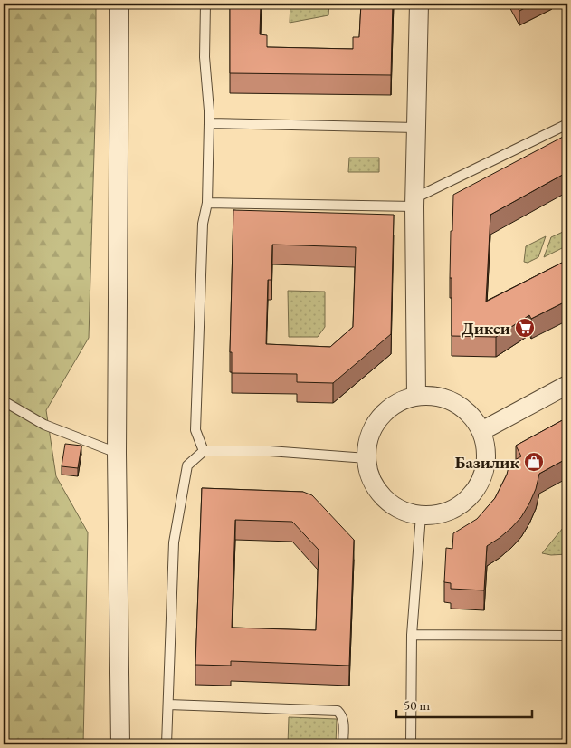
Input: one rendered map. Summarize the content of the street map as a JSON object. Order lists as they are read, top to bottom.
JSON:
{
  "places": {
    "supermarket": ["Дикси"],
    "shop": ["Базилик"]
  },
  "scale_bar": "50 m"
}
